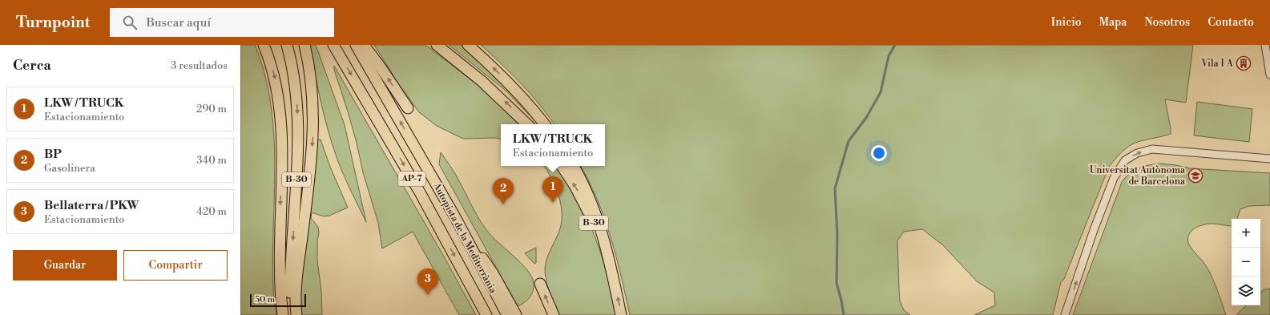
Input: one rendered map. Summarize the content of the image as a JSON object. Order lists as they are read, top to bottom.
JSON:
{
  "streets": {
    "highway": ["AP-7", "B-30", "Autopista de la Mediterrània"]
  },
  "places": {
    "building": ["Vila 1 A"],
    "school or university": ["Universitat Autònoma de Barcelona"]
  },
  "scale_bar": "50 m",
  "page": {
    "header": "Turnpoint",
    "search": "Buscar aquí",
    "nav": [
      "Inicio",
      "Mapa",
      "Nosotros",
      "Contacto"
    ],
    "heading": ["Cerca", "3 resultados"],
    "list": [
      {
        "mark": "1",
        "name": "LKW / TRUCK",
        "note": "Estacionamiento",
        "value": "290 m"
      },
      {
        "mark": "2",
        "name": "BP",
        "note": "Gasolinera",
        "value": "340 m"
      },
      {
        "mark": "3",
        "name": "Bellaterra / PKW",
        "note": "Estacionamiento",
        "value": "420 m"
      }
    ],
    "popup": ["LKW / TRUCK", "Estacionamiento"],
    "pins": ["1", "2", "3"],
    "map_buttons": ["+", "−"],
    "buttons": ["Guardar", "Compartir"],
    "scale": "50 m"
  }
}
